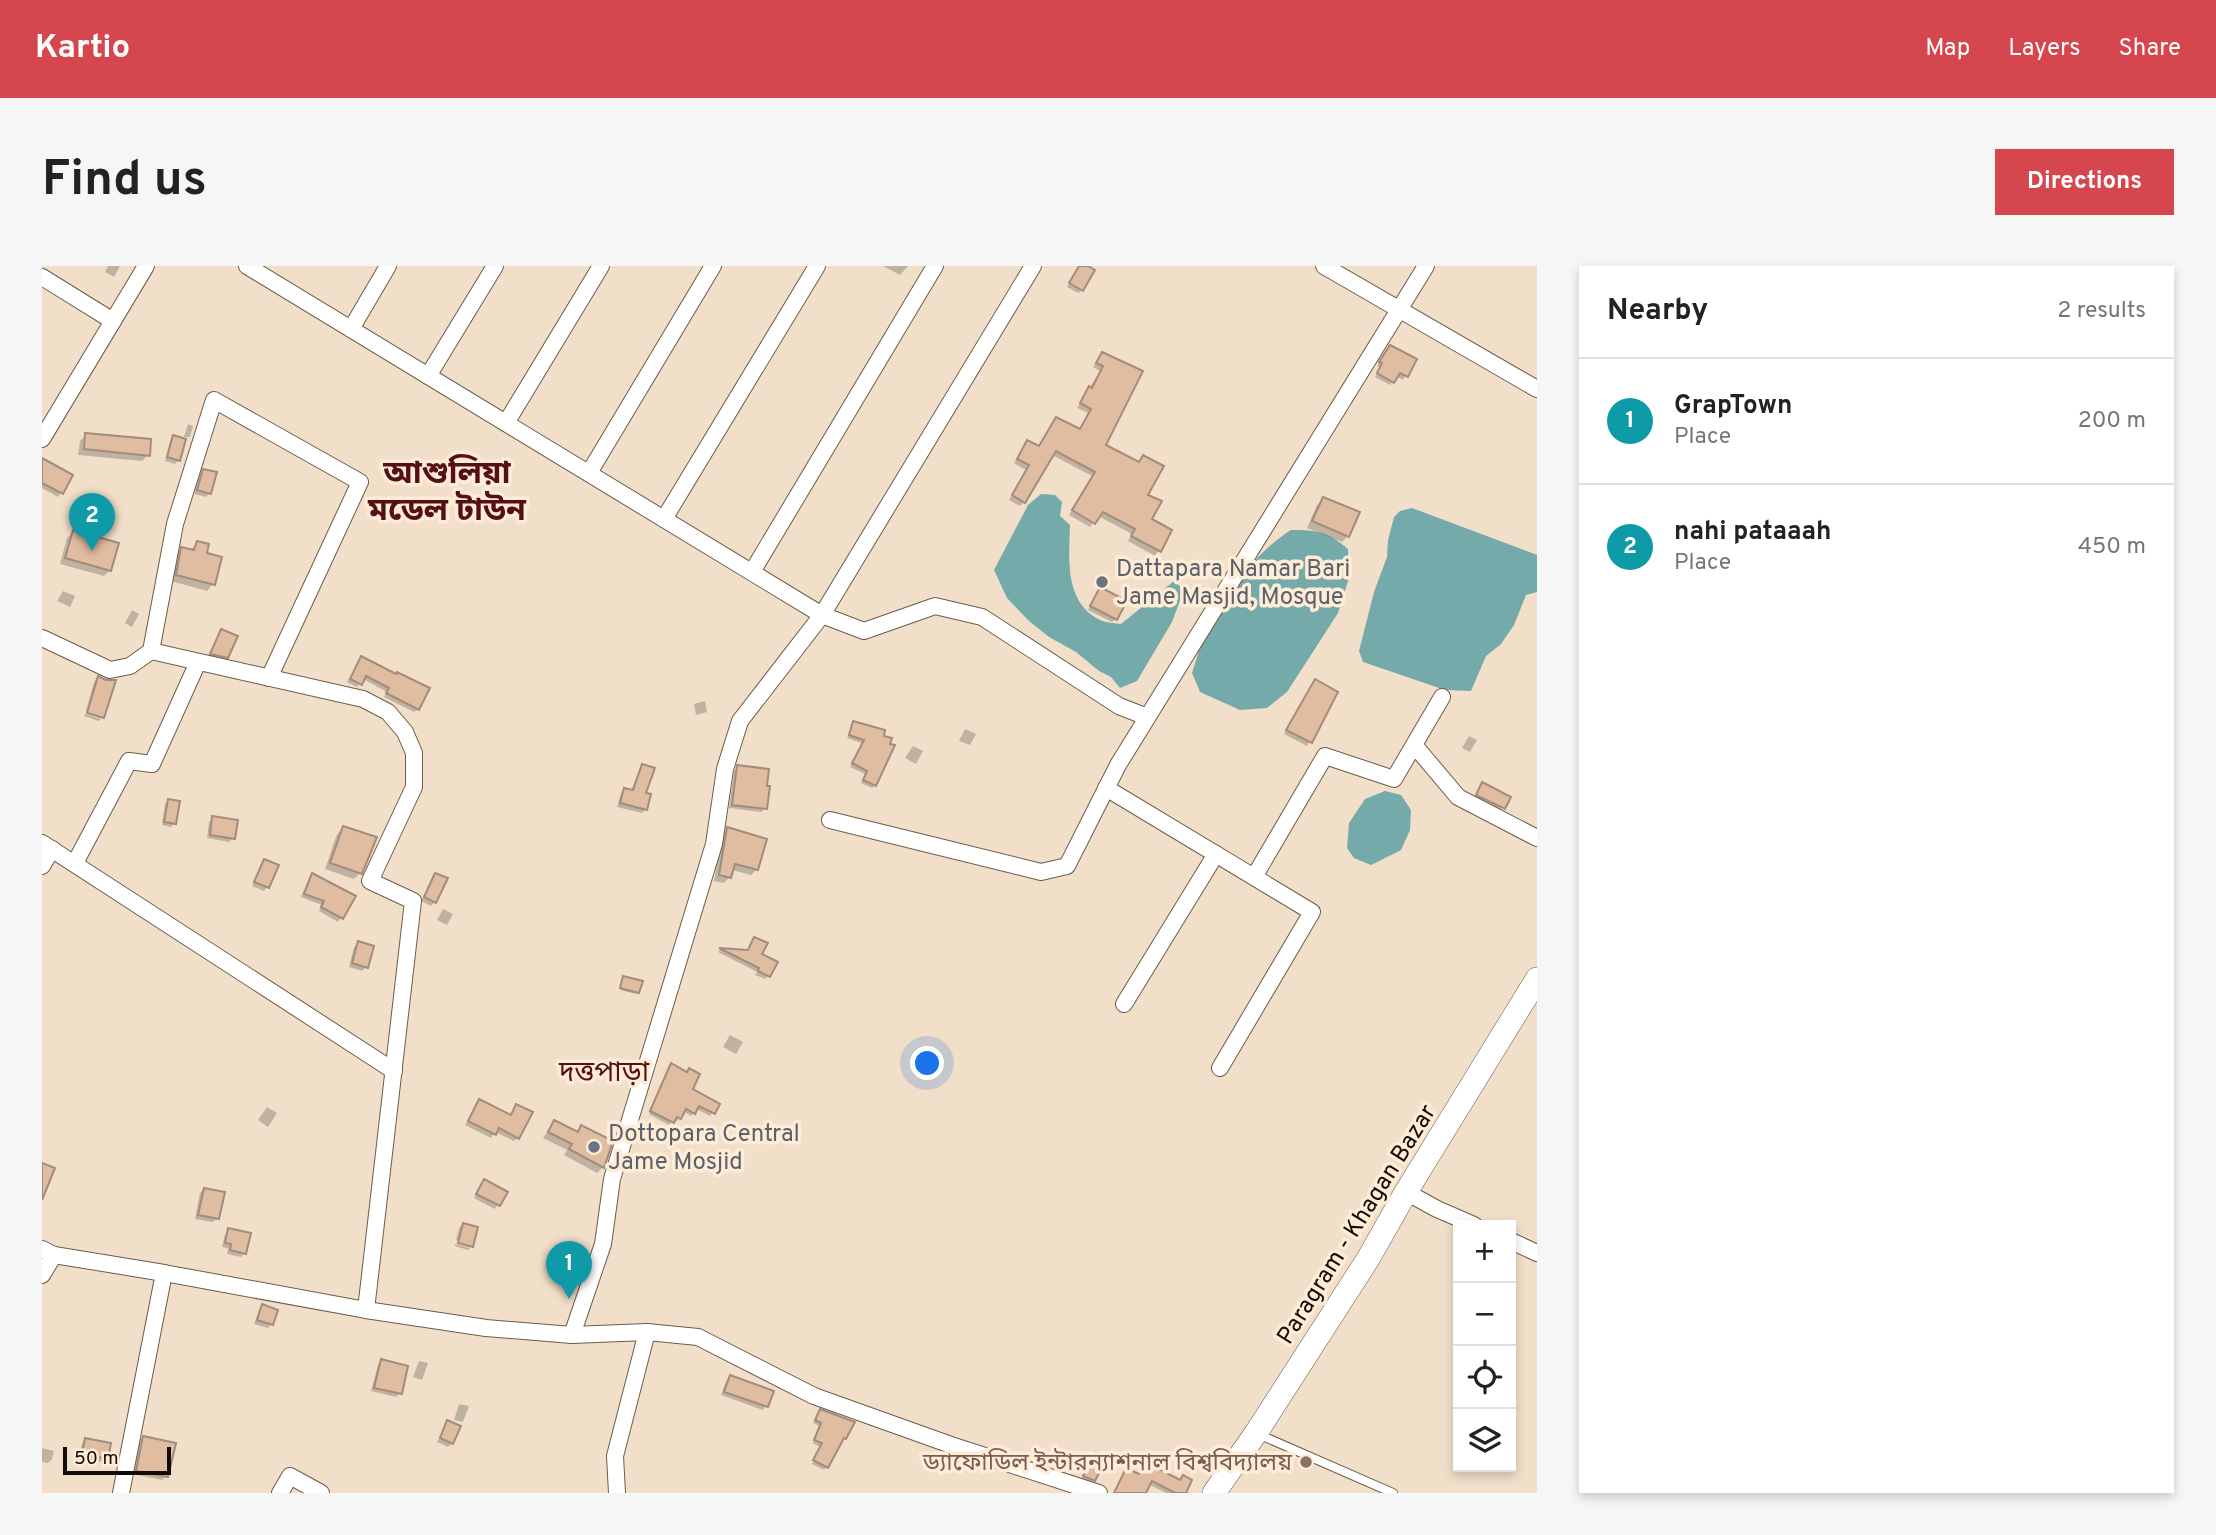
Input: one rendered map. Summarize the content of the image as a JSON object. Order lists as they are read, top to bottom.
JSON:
{
  "streets": {
    "street": ["Paragram - Khagan Bazar"]
  },
  "districts": ["আশুলিয়া মডেল টাউন", "দত্তপাড়া"],
  "places": ["Dattapara Namar Bari Jame Masjid, Mosque", "Dottopara Central Jame Mosjid", "ড্যাফোডিল ইন্টারন্যাশনাল বিশ্ববিদ্যালয়"],
  "scale_bar": "50 m",
  "page": {
    "header": "Kartio",
    "nav": ["Map", "Layers", "Share"],
    "buttons": "Directions",
    "title": "Find us",
    "heading": ["Nearby", "2 results"],
    "list": [
      {
        "mark": "1",
        "name": "GrapTown",
        "note": "Place",
        "value": "200 m"
      },
      {
        "mark": "2",
        "name": "nahi pataaah",
        "note": "Place",
        "value": "450 m"
      }
    ],
    "pins": ["2", "1"],
    "map_buttons": ["+", "−"],
    "scale": "50 m"
  }
}
